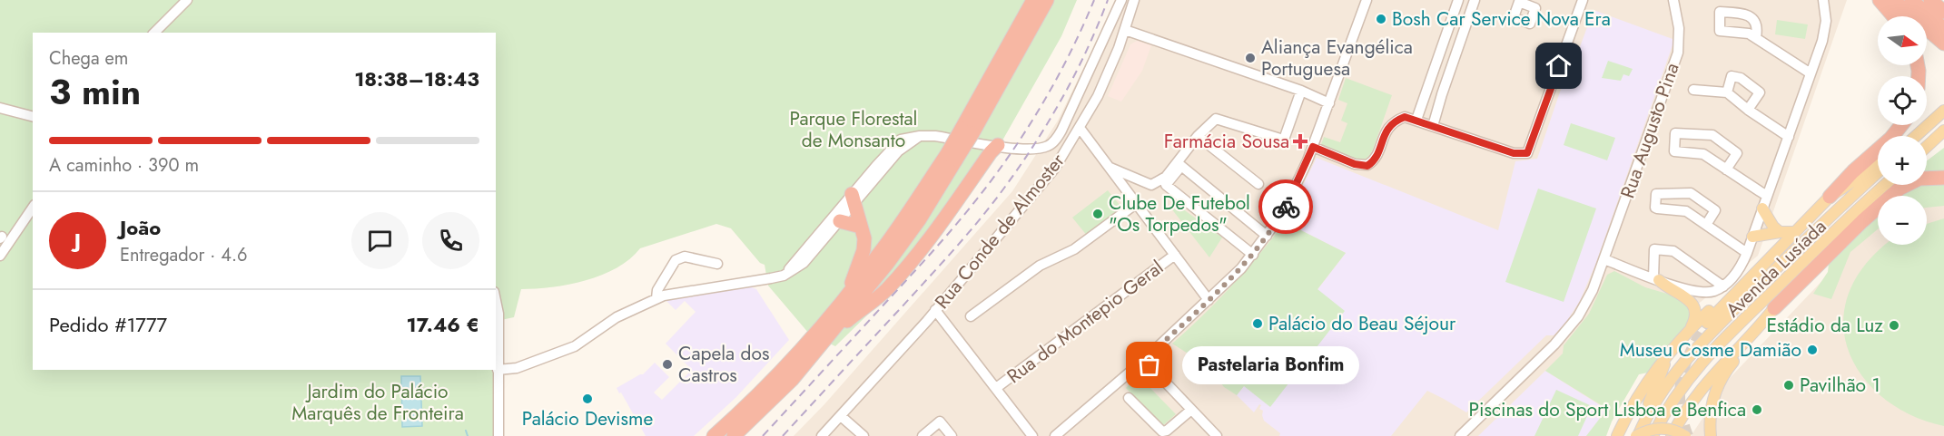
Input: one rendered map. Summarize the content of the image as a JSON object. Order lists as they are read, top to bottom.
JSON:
{
  "streets": {
    "main road": ["Avenida Lusíada"],
    "street": ["Rua Augusto Pina", "Rua Conde de Almoster", "Rua do Montepio Geral"]
  },
  "parks": ["Parque Florestal de Monsanto", "Jardim do Palácio Marquês de Fronteira"],
  "places": {
    "other": [
      "Bosh Car Service Nova Era",
      "Aliança Evangélica Portuguesa",
      "Clube De Futebol \"Os Torpedos\"",
      "Palácio do Beau Séjour",
      "Estádio da Luz",
      "Museu Cosme Damião",
      "Capela dos Castros",
      "Pastelaria Bonfim",
      "Pavilhão 1",
      "Palácio Devisme",
      "Piscinas do Sport Lisboa e Benfica"
    ],
    "health": ["Farmácia Sousa"]
  },
  "north": "right",
  "page": {
    "map_buttons": ["+", "−"],
    "heading": ["3 min", "Chega em", "18:38–18:43"],
    "panel": [
      "João",
      "Entregador · 4.6",
      "Pedido #1777",
      "17.46 €"
    ],
    "bar": "A caminho · 390 m",
    "round": "J",
    "bubble": "Pastelaria Bonfim"
  }
}
